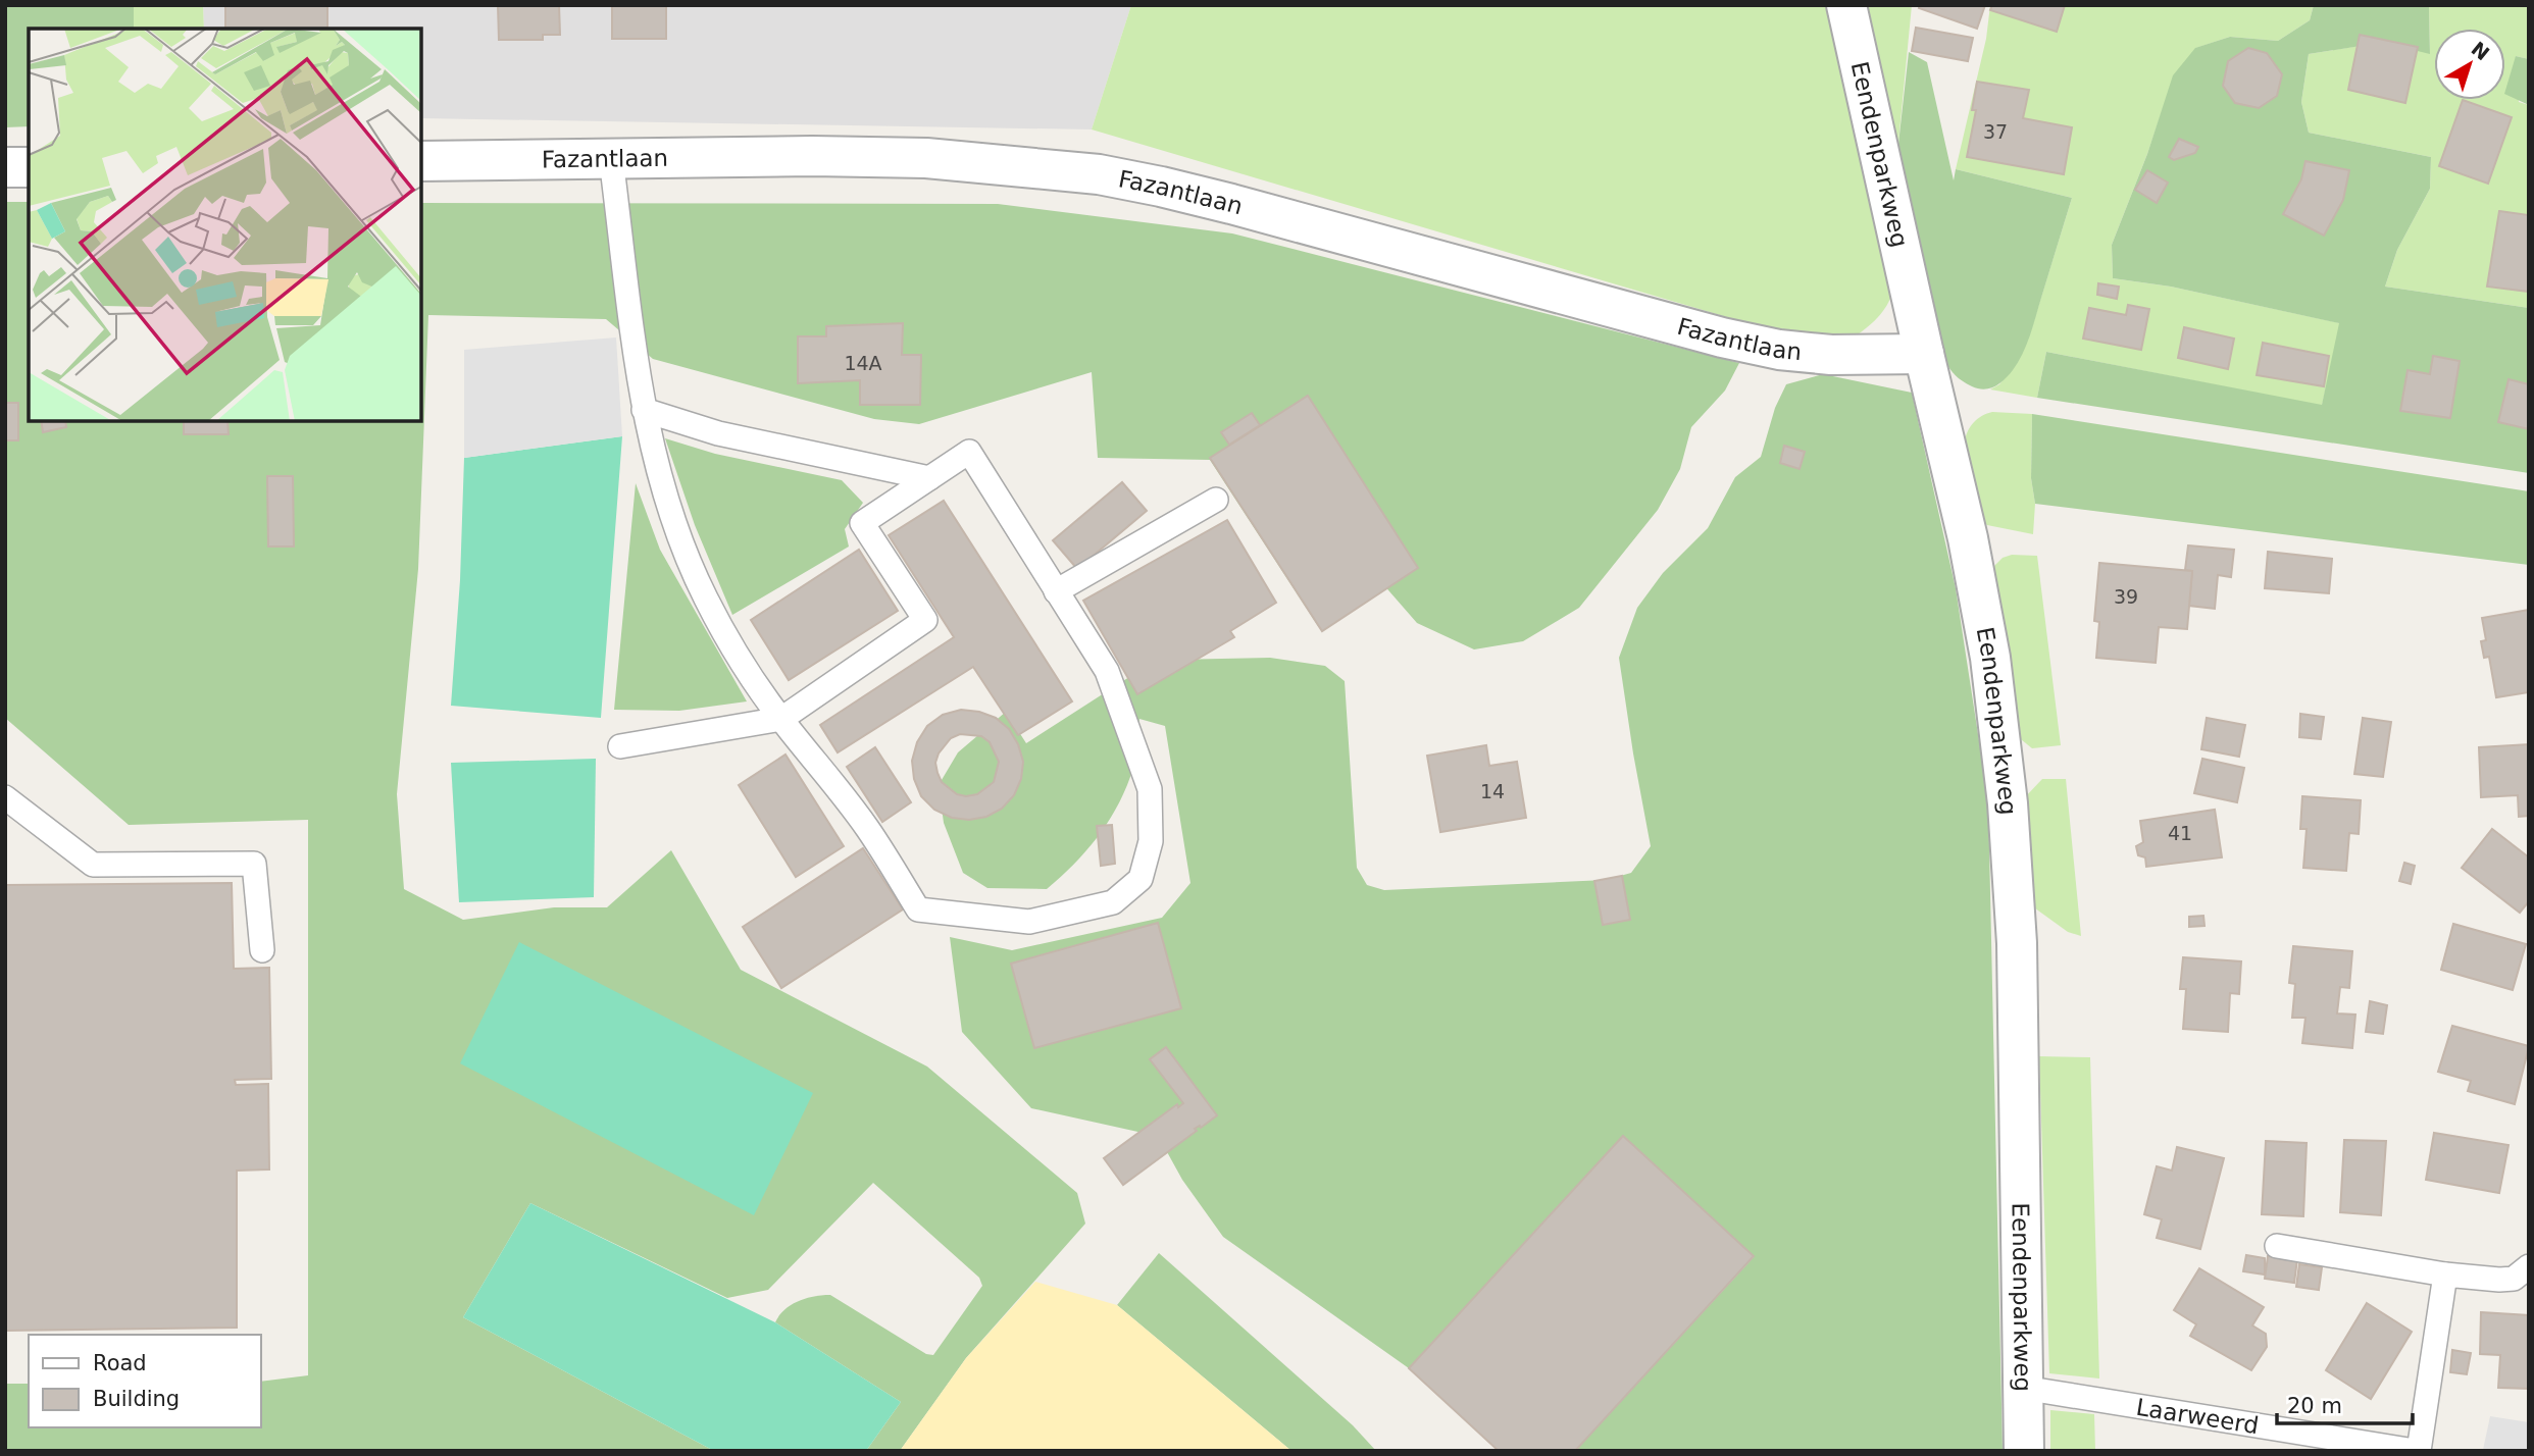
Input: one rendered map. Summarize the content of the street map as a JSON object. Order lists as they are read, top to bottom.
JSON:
{
  "streets": {
    "street": ["Eendenparkweg", "Fazantlaan"],
    "lane": ["Laarweerd"]
  },
  "crossings": [
    ["Eendenparkweg", "Fazantlaan"],
    ["Eendenparkweg", "Laarweerd"]
  ],
  "house_numbers": [
    "37",
    "14A",
    "39",
    "14",
    "41"
  ],
  "legend": ["Road", "Building"],
  "scale_bar": "20 m",
  "north": "top right"
}
